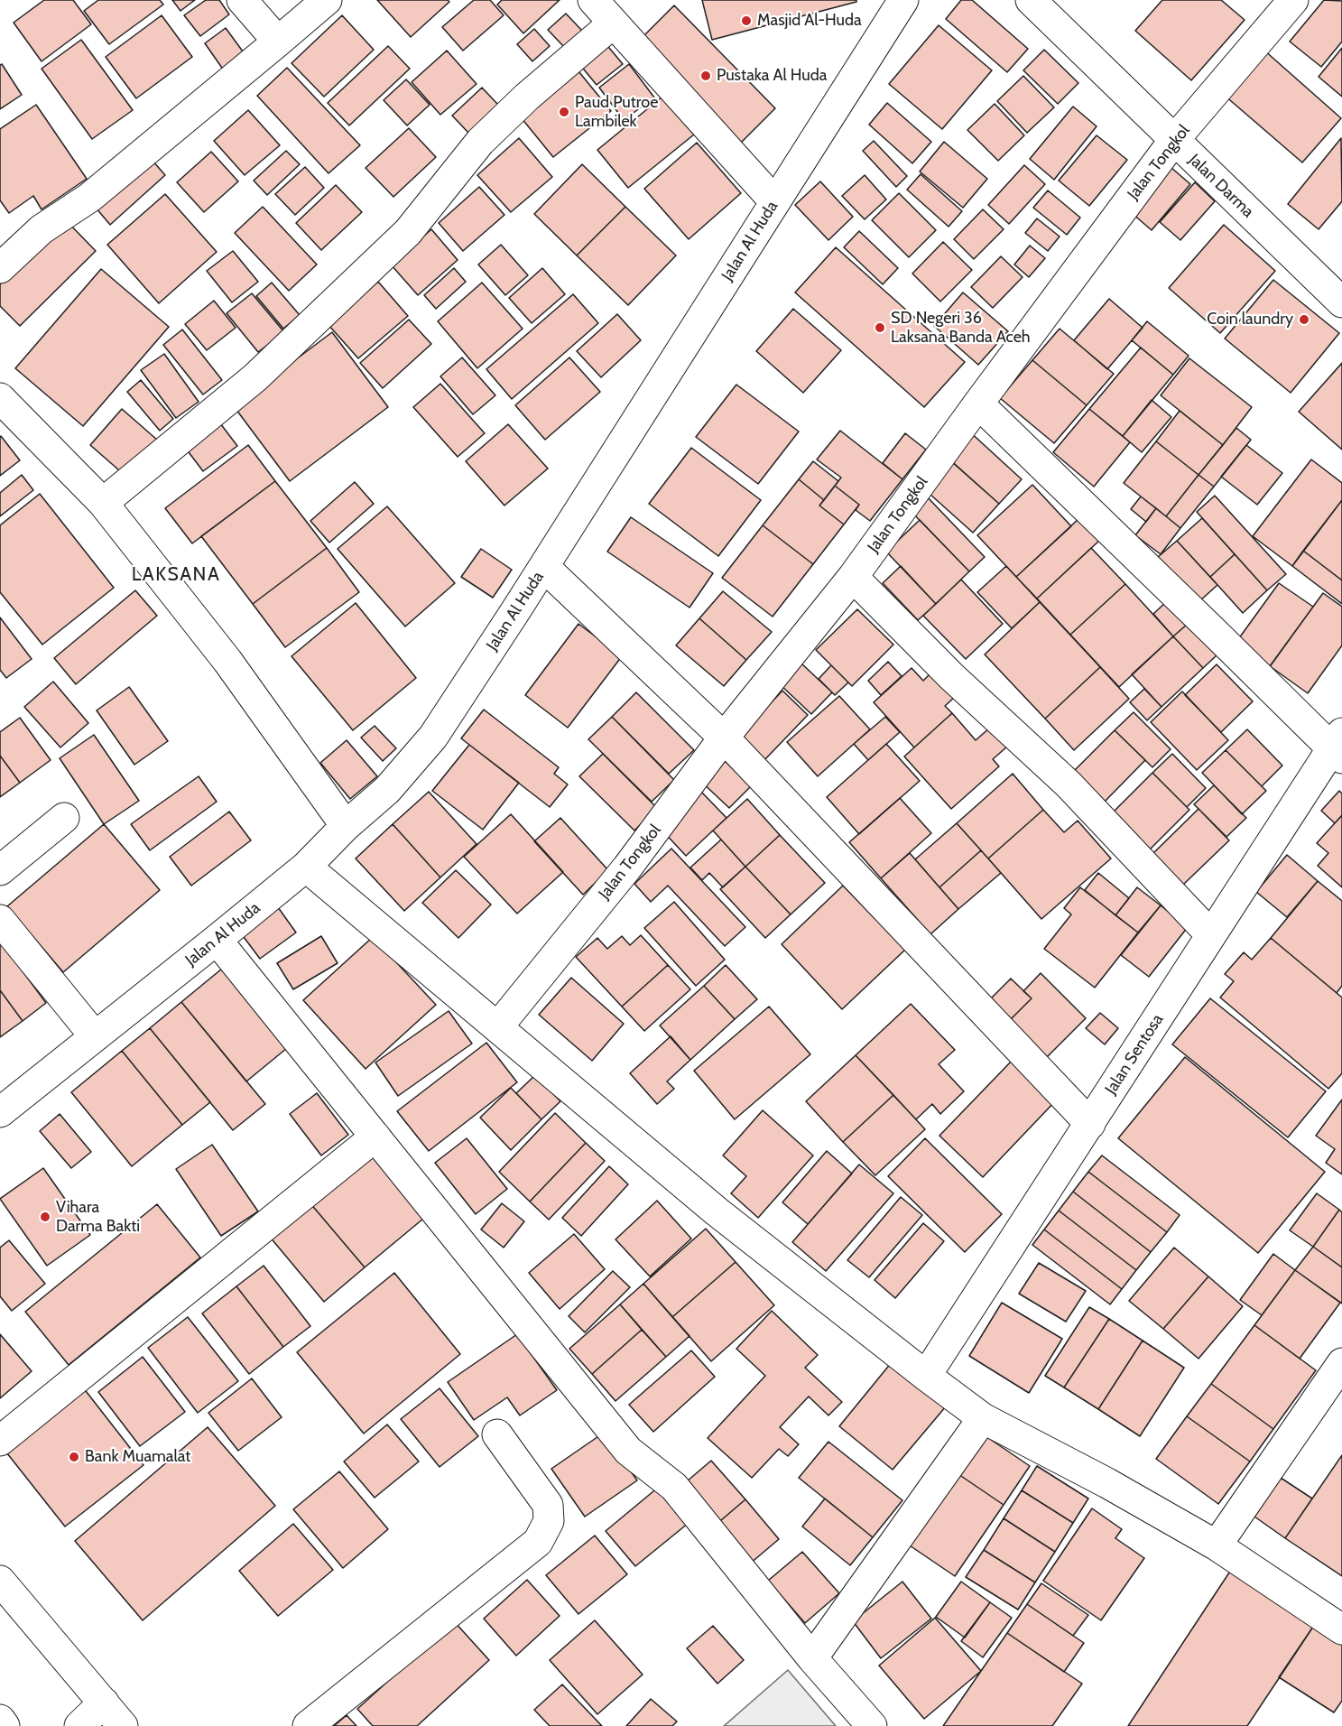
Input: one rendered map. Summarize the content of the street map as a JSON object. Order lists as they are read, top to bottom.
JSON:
{
  "streets": {
    "street": [
      "Jalan Tongkol",
      "Jalan Darma",
      "Jalan Al Huda",
      "Jalan Sentosa"
    ]
  },
  "crossings": [
    ["Jalan Tongkol", "Jalan Darma"]
  ],
  "districts": ["LAKSANA"],
  "places": [
    "Masjid Al-Huda",
    "Pustaka Al Huda",
    "Paud Putroe Lambilek",
    "Coin laundry",
    "SD Negeri 36 Laksana Banda Aceh",
    "Vihara Darma Bakti",
    "Bank Muamalat"
  ]
}
